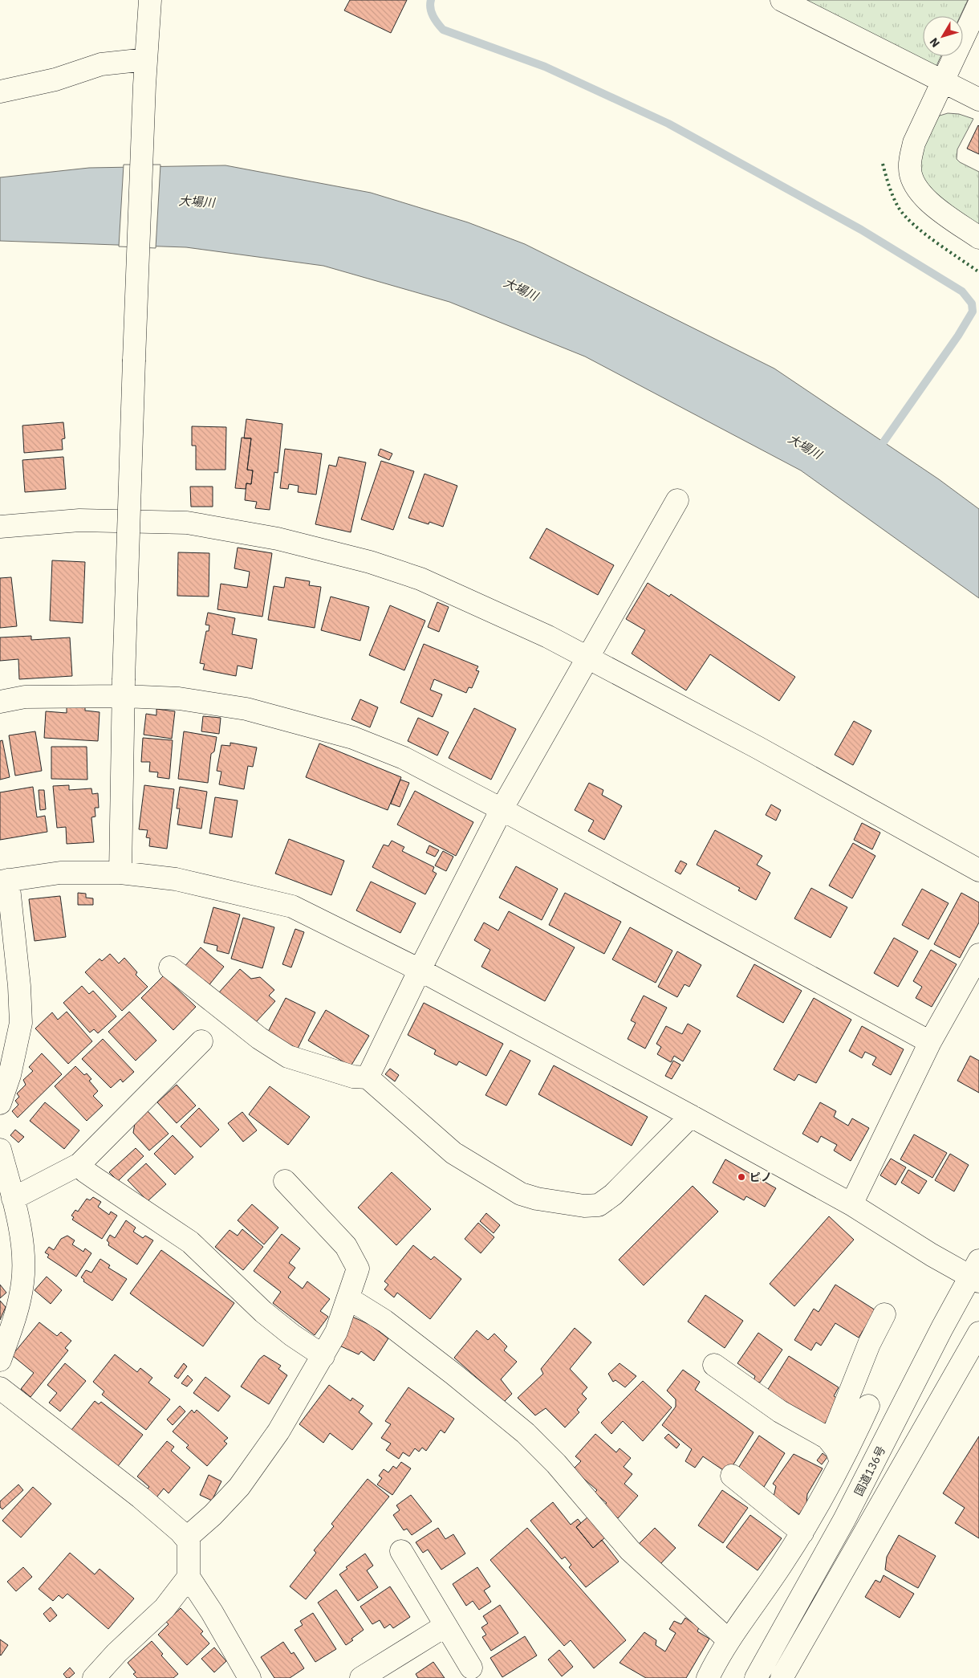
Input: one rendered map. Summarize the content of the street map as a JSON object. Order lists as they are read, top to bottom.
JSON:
{
  "streets": {
    "main road": ["国道136号"]
  },
  "water": ["大場川"],
  "places": ["ピノ"],
  "north": "bottom left"
}
